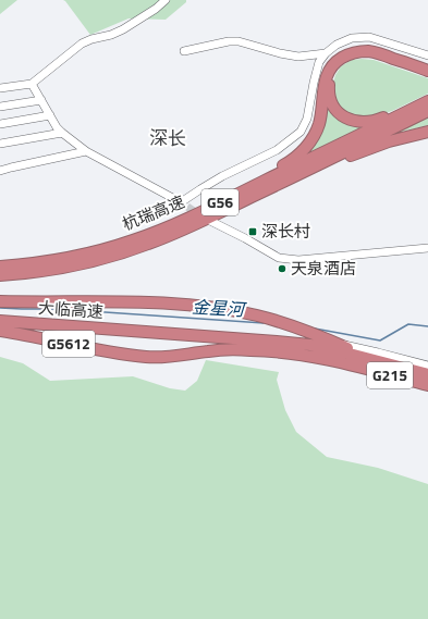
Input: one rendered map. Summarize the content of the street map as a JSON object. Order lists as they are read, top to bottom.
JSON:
{
  "streets": {
    "highway": [
      "G56",
      "杭瑞高速",
      "大临高速",
      "G5612",
      "G215"
    ]
  },
  "crossings": [
    ["大临高速", "G215"]
  ],
  "districts": ["深长"],
  "water": ["金星河"],
  "places": {
    "transit": ["深长村"],
    "other": ["天泉酒店"]
  }
}
